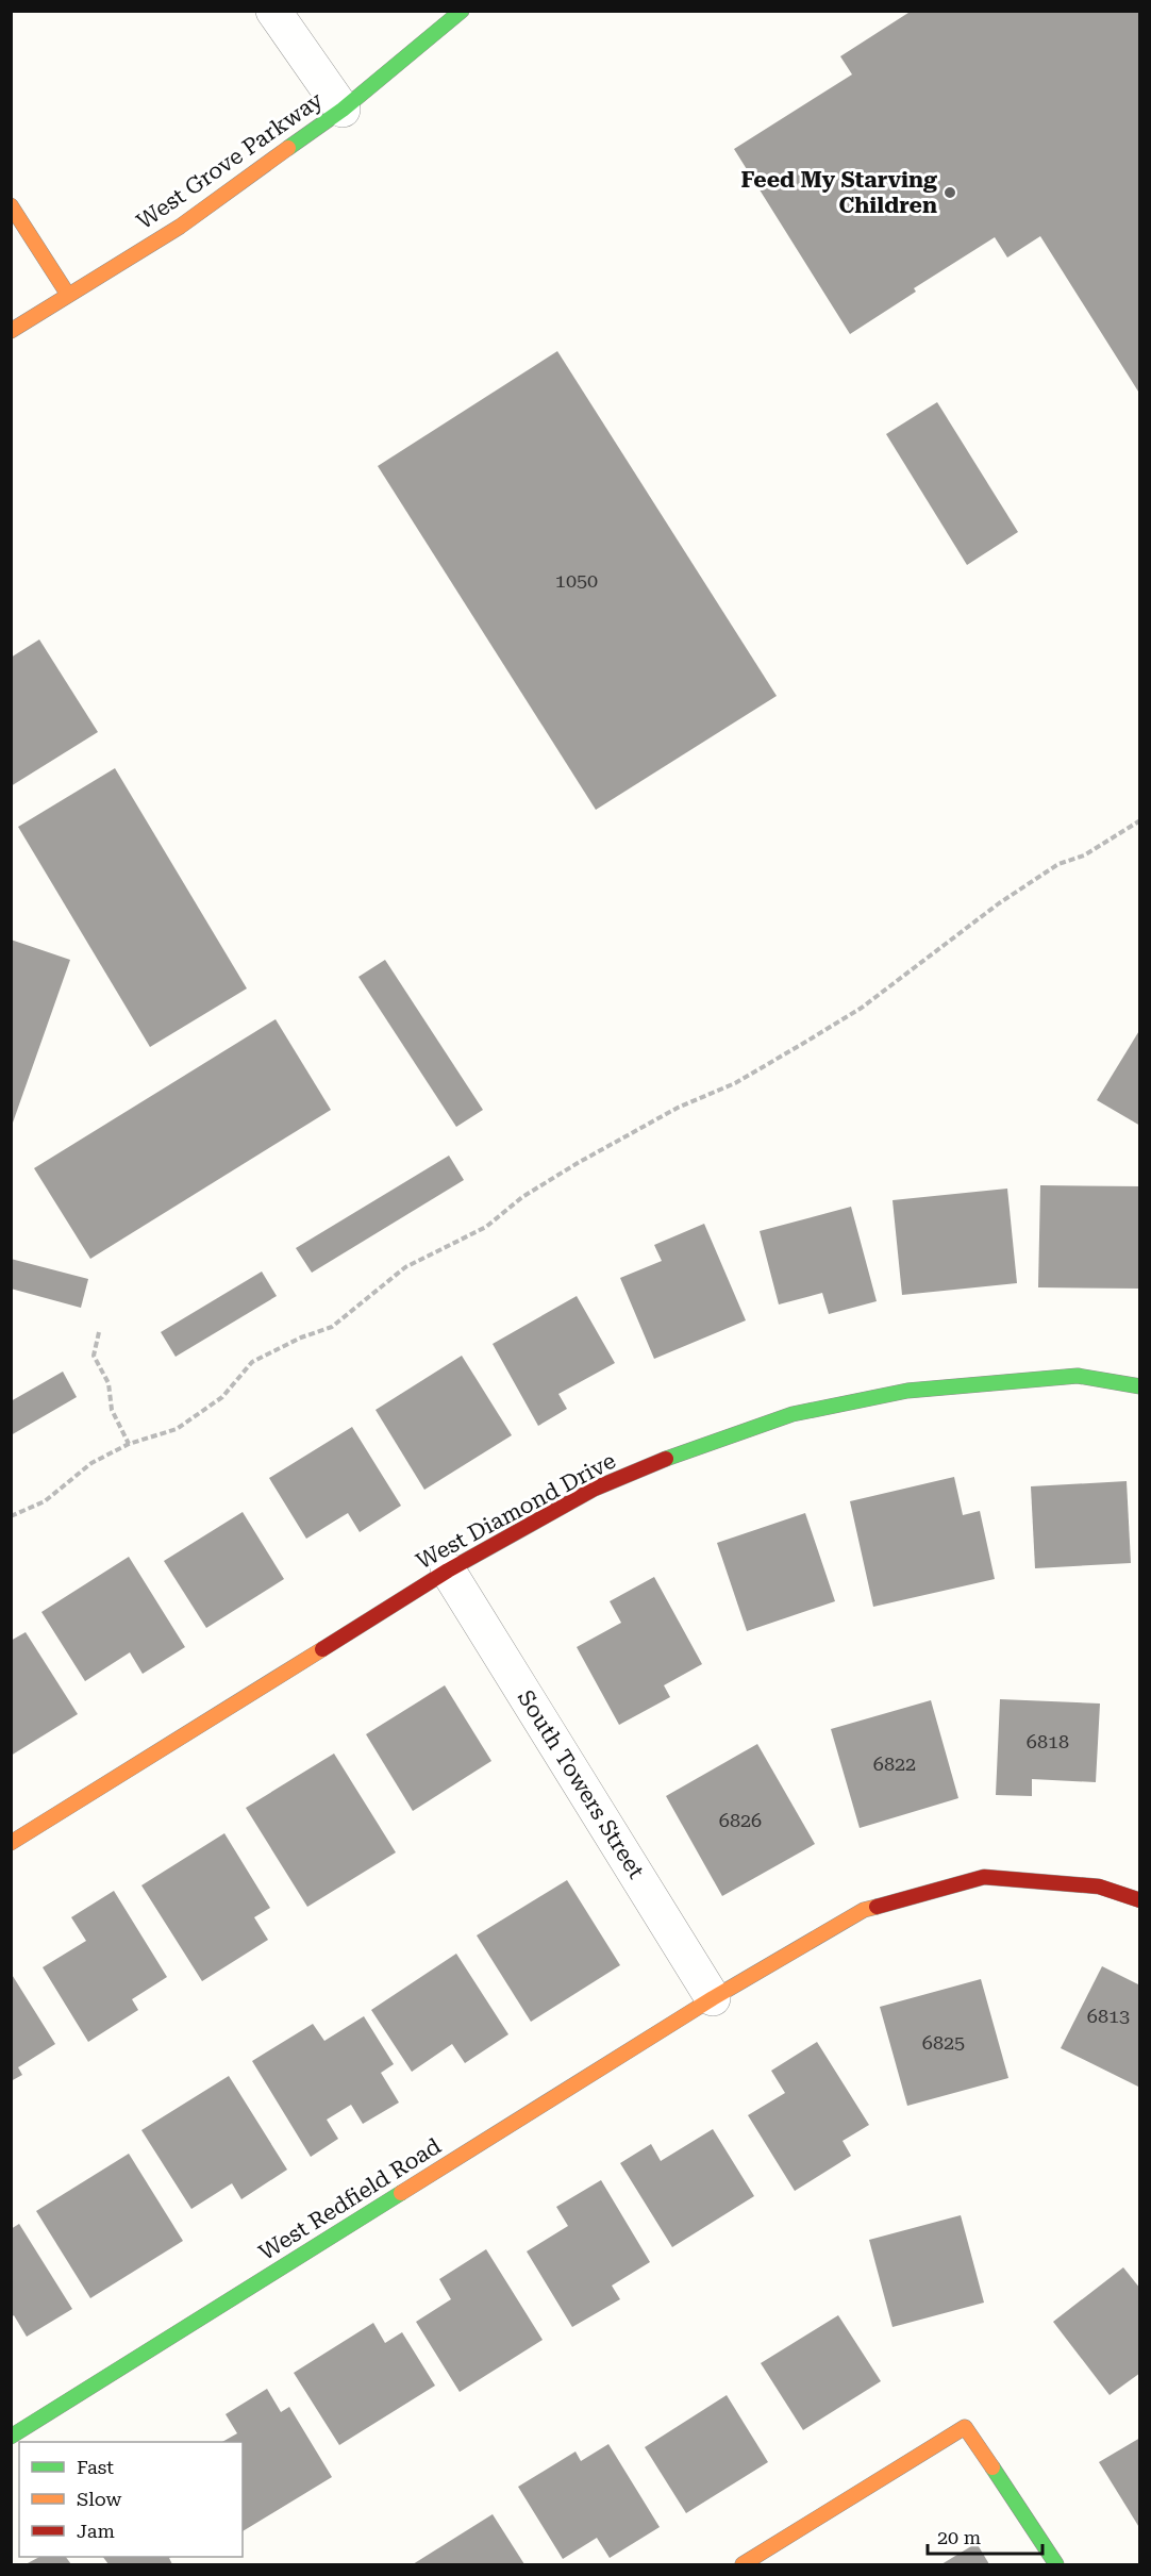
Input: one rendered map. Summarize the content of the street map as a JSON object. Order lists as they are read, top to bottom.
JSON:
{
  "streets": {
    "street": [
      "West Grove Parkway",
      "West Diamond Drive",
      "South Towers Street",
      "West Redfield Road"
    ]
  },
  "crossings": [
    ["West Diamond Drive", "South Towers Street"],
    ["South Towers Street", "West Redfield Road"]
  ],
  "places": ["Feed My Starving Children"],
  "house_numbers": [
    "1050",
    "6818",
    "6822",
    "6826",
    "6813",
    "6825"
  ],
  "legend": ["Fast", "Slow", "Jam"],
  "scale_bar": "20 m"
}
